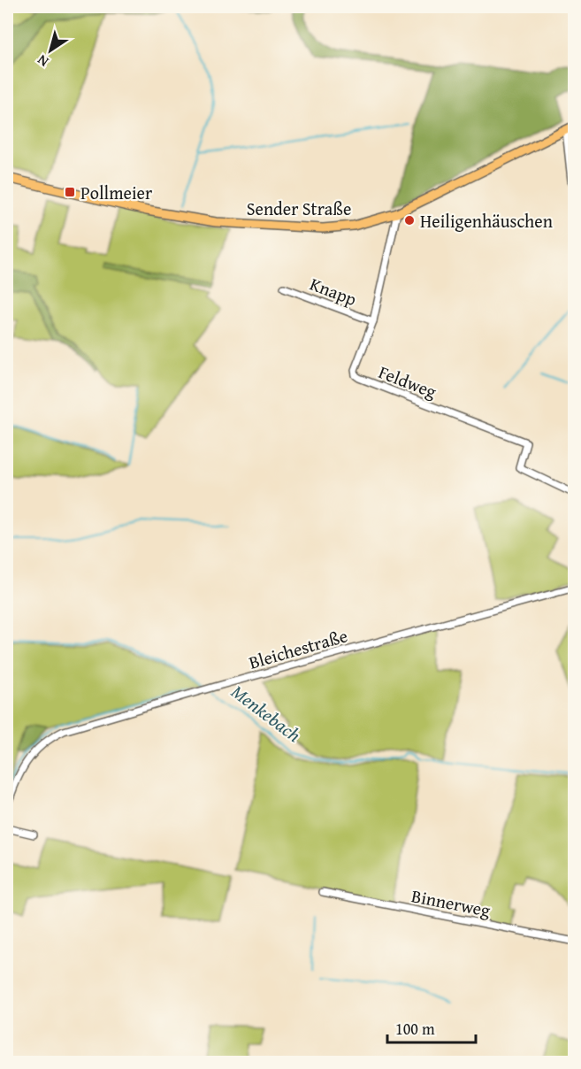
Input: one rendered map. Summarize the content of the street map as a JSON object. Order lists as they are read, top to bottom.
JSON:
{
  "streets": {
    "main road": ["Sender Straße"],
    "street": [
      "Knapp",
      "Feldweg",
      "Bleichestraße",
      "Binnerweg"
    ]
  },
  "crossings": [
    ["Sender Straße", "Feldweg"],
    ["Knapp", "Feldweg"]
  ],
  "water": ["Menkebach"],
  "places": {
    "transit": ["Pollmeier"],
    "other": ["Heiligenhäuschen"]
  },
  "scale_bar": "100 m",
  "north": "bottom left"
}
